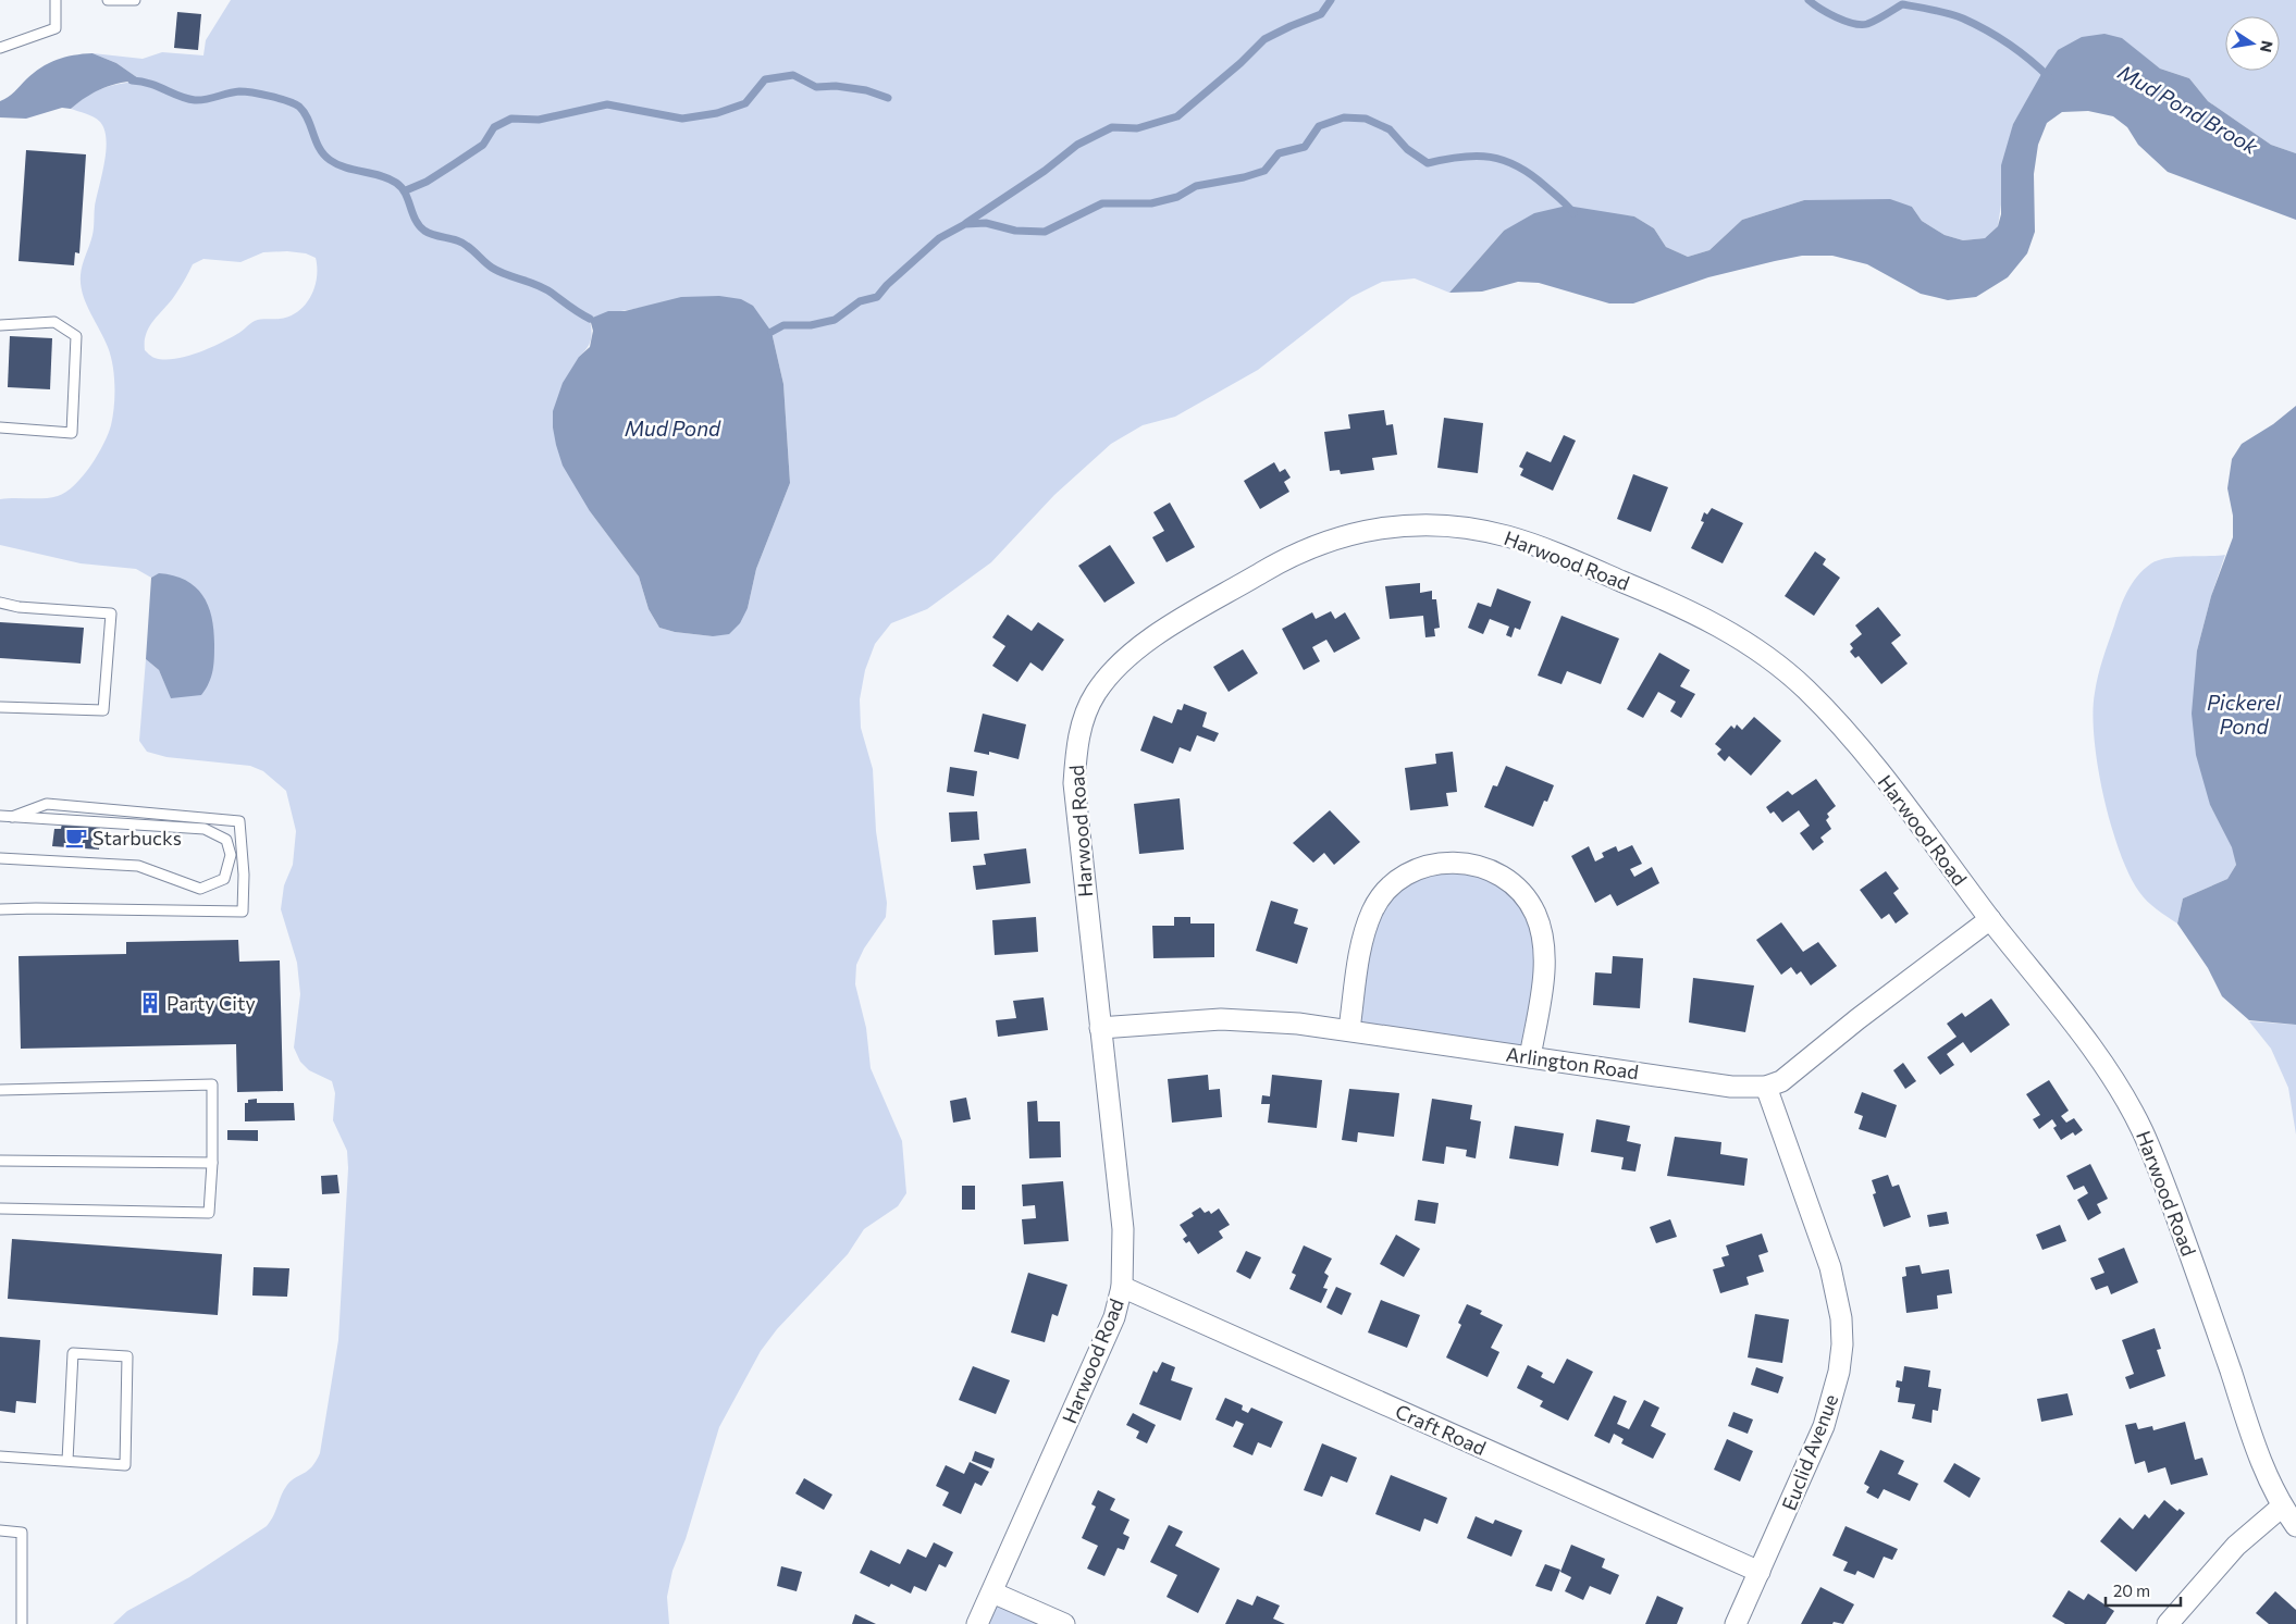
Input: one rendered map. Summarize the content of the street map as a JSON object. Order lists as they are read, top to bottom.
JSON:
{
  "streets": {
    "street": [
      "Harwood Road",
      "Arlington Road",
      "Craft Road",
      "Euclid Avenue"
    ]
  },
  "crossings": [
    ["Harwood Road", "Arlington Road"],
    ["Harwood Road", "Craft Road"],
    ["Arlington Road", "Euclid Avenue"],
    ["Craft Road", "Euclid Avenue"]
  ],
  "water": ["Mud Pond Brook", "Mud Pond", "Pickerel Pond"],
  "places": {
    "cafe": ["Starbucks"],
    "building": ["Party City"]
  },
  "scale_bar": "20 m",
  "north": "right"
}
